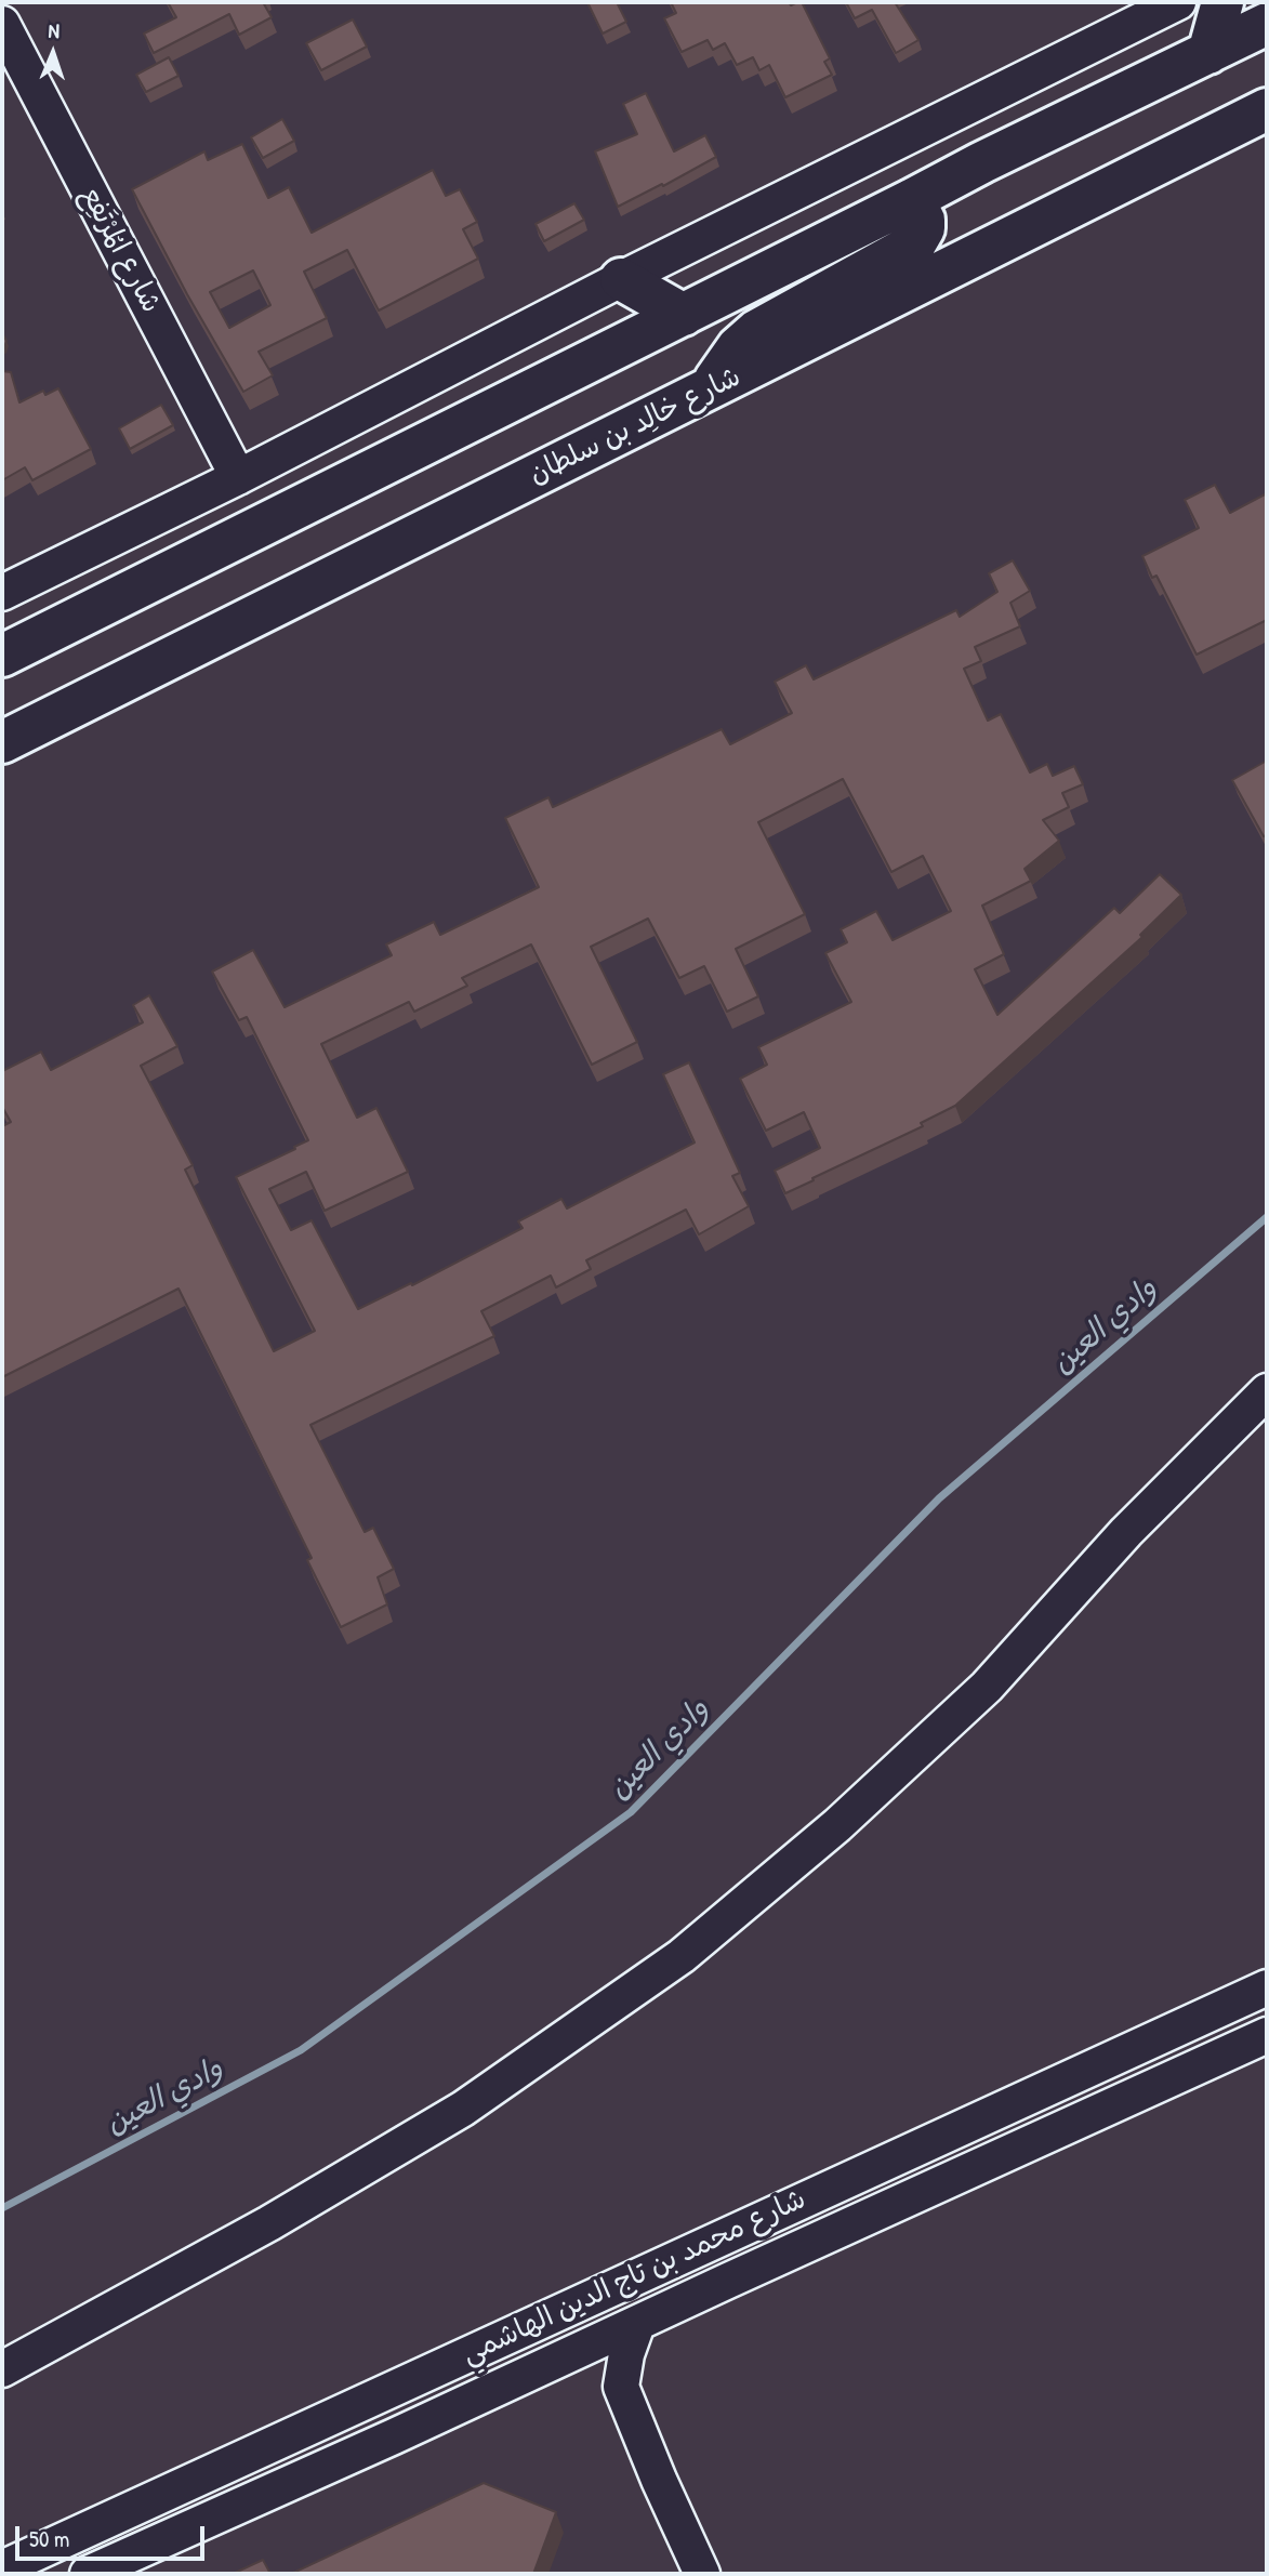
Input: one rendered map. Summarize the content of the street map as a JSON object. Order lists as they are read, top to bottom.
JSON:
{
  "streets": {
    "main road": ["شارع خالِد بن سلطان"],
    "street": ["شارع المُرْتَفِع", "شارع محمد بن تاج الدين الهاشمي"]
  },
  "water": ["وادي العين"],
  "scale_bar": "50 m",
  "north": "top"
}
